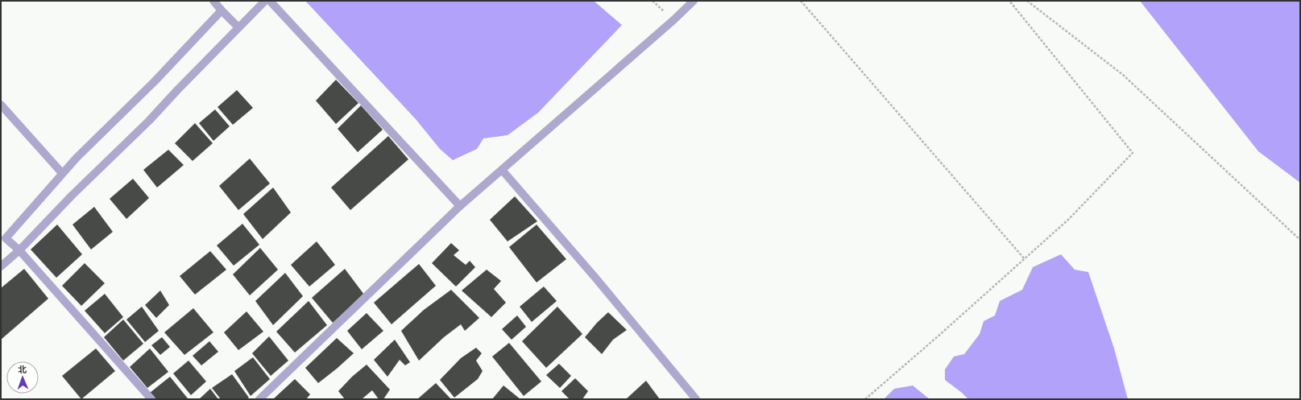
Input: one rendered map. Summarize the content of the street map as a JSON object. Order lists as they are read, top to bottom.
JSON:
{
  "north": "top"
}
